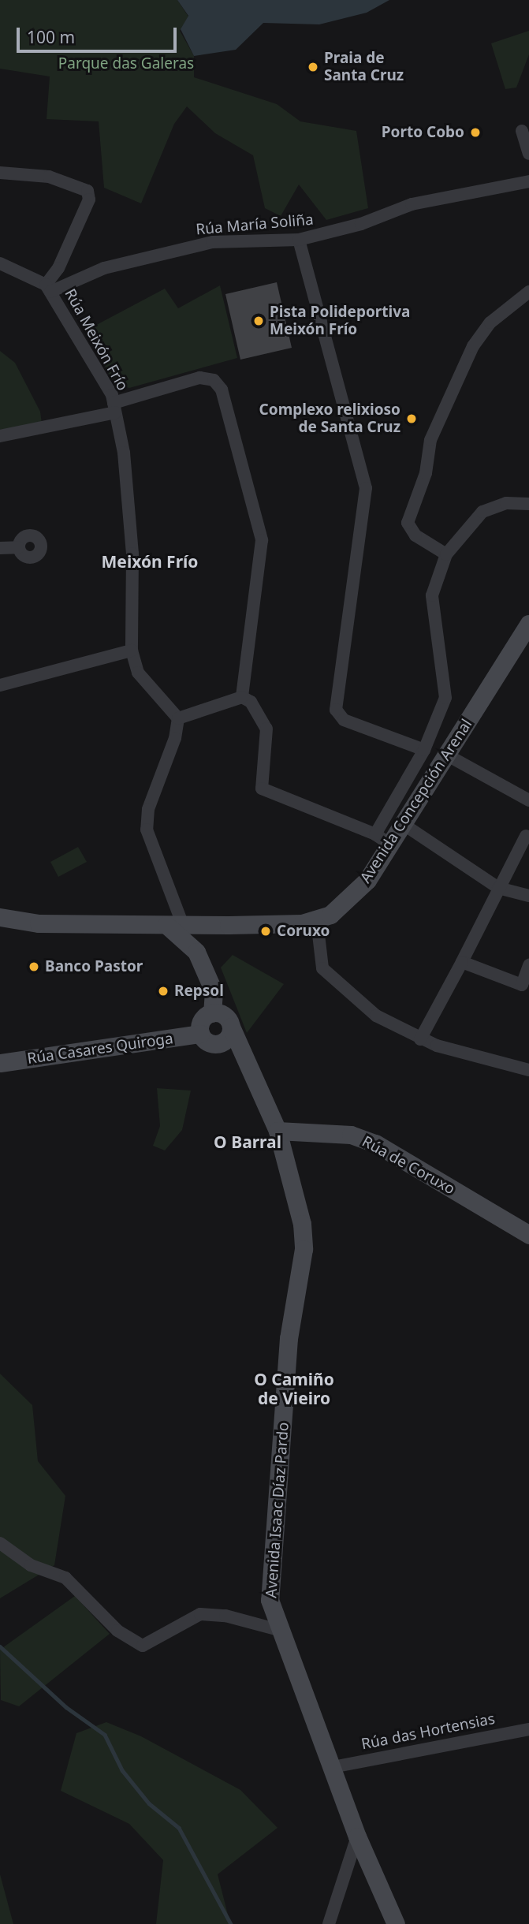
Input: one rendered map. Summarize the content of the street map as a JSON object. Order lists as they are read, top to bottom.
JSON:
{
  "streets": {
    "street": [
      "Rúa María Soliña",
      "Rúa Meixón Frío",
      "Avenida Concepción Arenal",
      "Rúa Casares Quiroga",
      "Rúa de Coruxo",
      "Avenida Isaac Díaz Pardo",
      "Rúa das Hortensias"
    ]
  },
  "crossings": [
    ["Rúa María Soliña", "Rúa Meixón Frío"],
    ["Rúa Casares Quiroga", "Avenida Isaac Díaz Pardo"],
    ["Rúa de Coruxo", "Avenida Isaac Díaz Pardo"],
    ["Avenida Isaac Díaz Pardo", "Rúa das Hortensias"]
  ],
  "districts": ["Meixón Frío", "O Barral", "O Camiño de Vieiro"],
  "parks": ["Parque das Galeras"],
  "places": [
    "Praia de Santa Cruz",
    "Porto Cobo",
    "Pista Polideportiva Meixón Frío",
    "Complexo relixioso de Santa Cruz",
    "Coruxo",
    "Banco Pastor",
    "Repsol"
  ],
  "scale_bar": "100 m"
}
